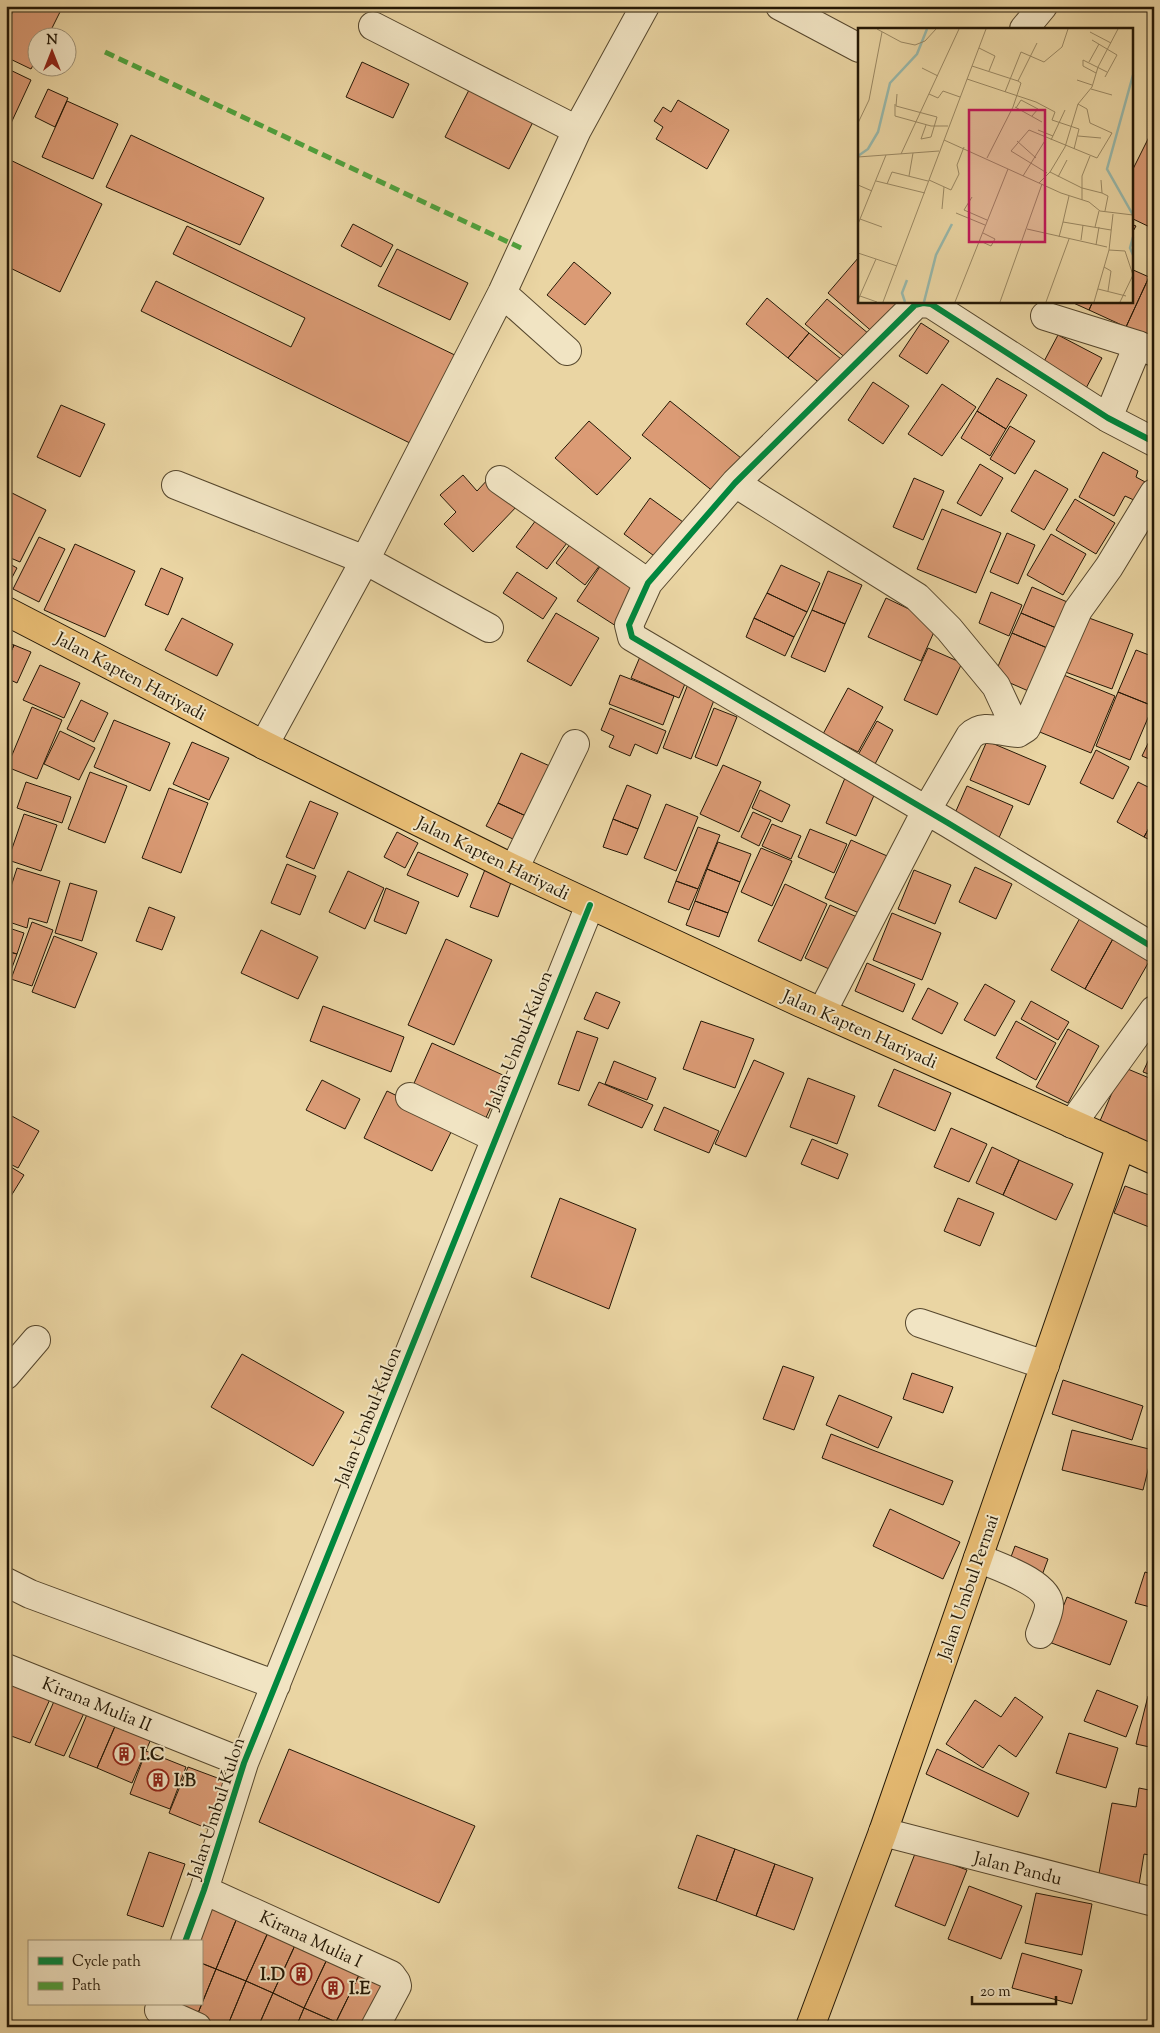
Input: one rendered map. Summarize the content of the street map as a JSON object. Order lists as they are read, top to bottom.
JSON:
{
  "streets": {
    "main road": ["Jalan Kapten Hariyadi", "Jalan Umbul Permai"],
    "street": [
      "Jalan Umbul Kulon",
      "Kirana Mulia II",
      "Jalan Pandu",
      "Kirana Mulia I"
    ]
  },
  "crossings": [
    ["Jalan Kapten Hariyadi", "Jalan Umbul Kulon"],
    ["Jalan Kapten Hariyadi", "Jalan Umbul Permai"],
    ["Jalan Umbul Kulon", "Kirana Mulia II"],
    ["Jalan Umbul Kulon", "Kirana Mulia I"],
    ["Jalan Umbul Permai", "Jalan Pandu"]
  ],
  "places": {
    "building": [
      "I.C",
      "I.B",
      "I.D",
      "I.E"
    ]
  },
  "legend": ["Cycle path", "Path"],
  "scale_bar": "20 m",
  "north": "top"
}
